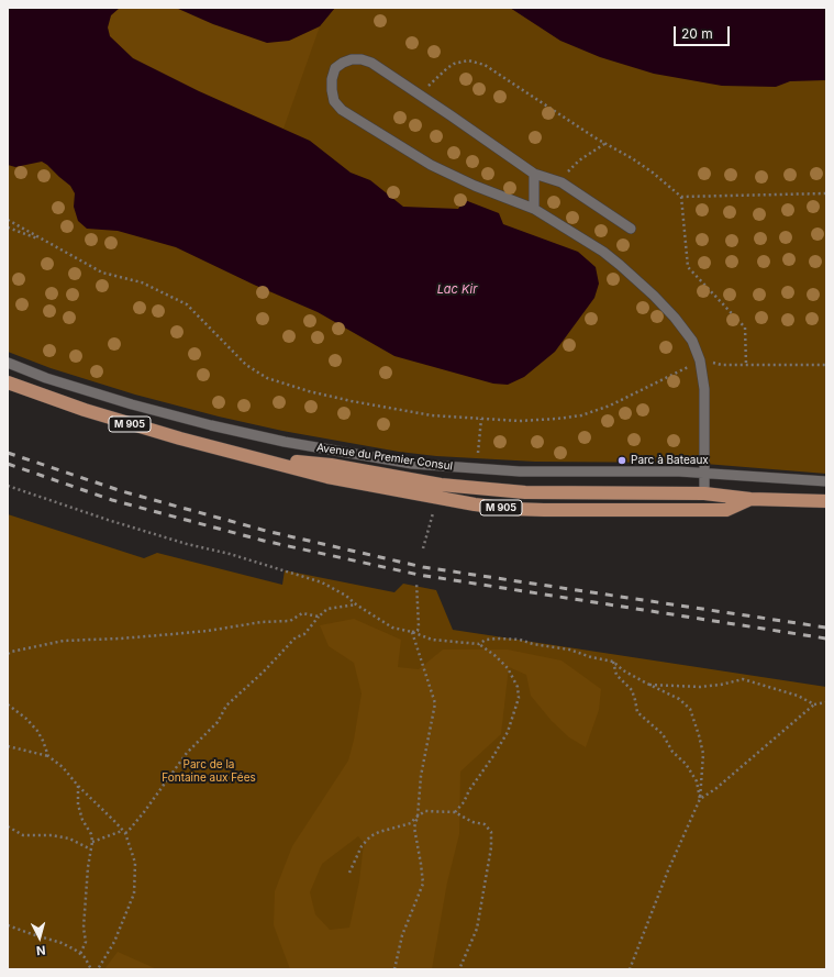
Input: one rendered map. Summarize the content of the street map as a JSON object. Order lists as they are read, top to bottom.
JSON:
{
  "streets": {
    "main road": ["M 905", "Avenue du Premier Consul"]
  },
  "water": ["Lac Kir"],
  "parks": ["Parc de la Fontaine aux Fées"],
  "places": ["Parc à Bateaux"],
  "scale_bar": "20 m",
  "north": "bottom"
}
